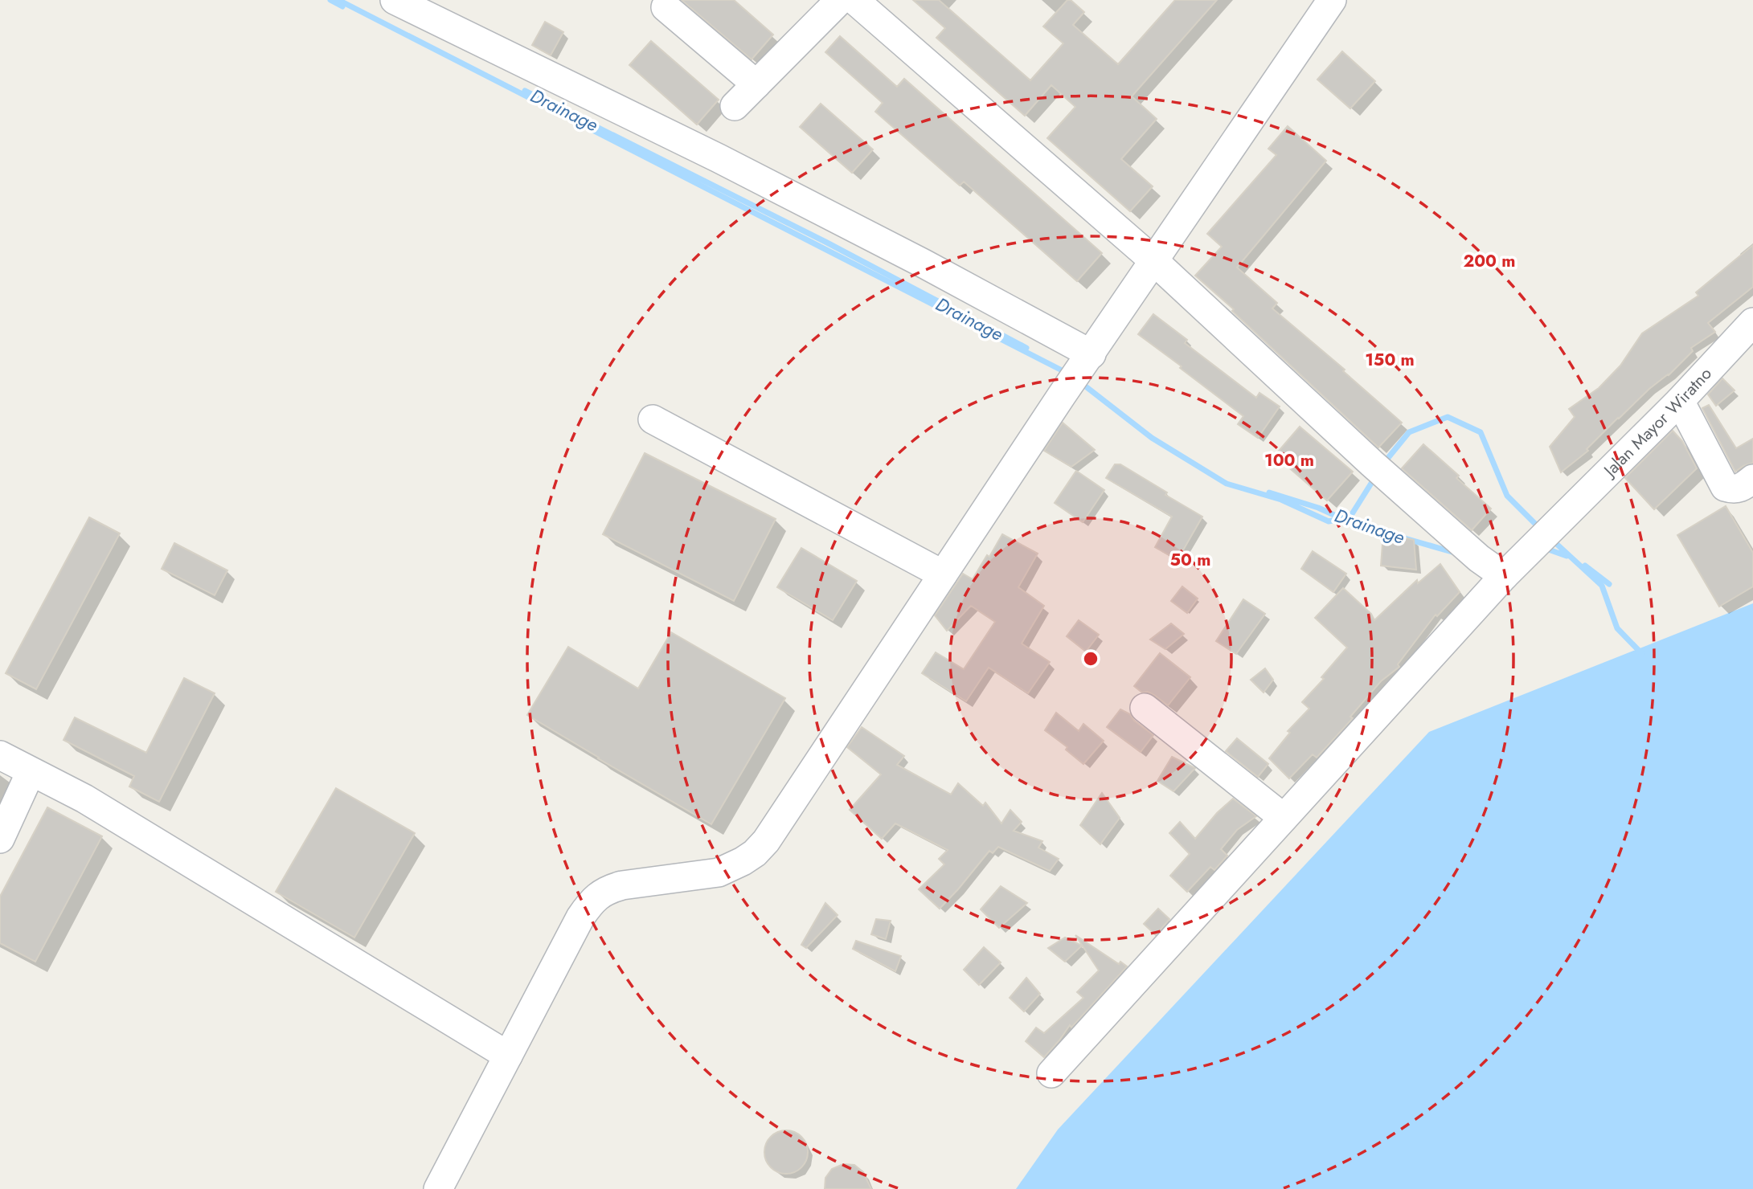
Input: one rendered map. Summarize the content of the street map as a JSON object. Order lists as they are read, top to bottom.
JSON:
{
  "streets": {
    "street": ["Jalan Mayor Wiratno"]
  },
  "water": ["Drainage"],
  "rings": [
    "200 m",
    "150 m",
    "100 m",
    "50 m"
  ]
}
